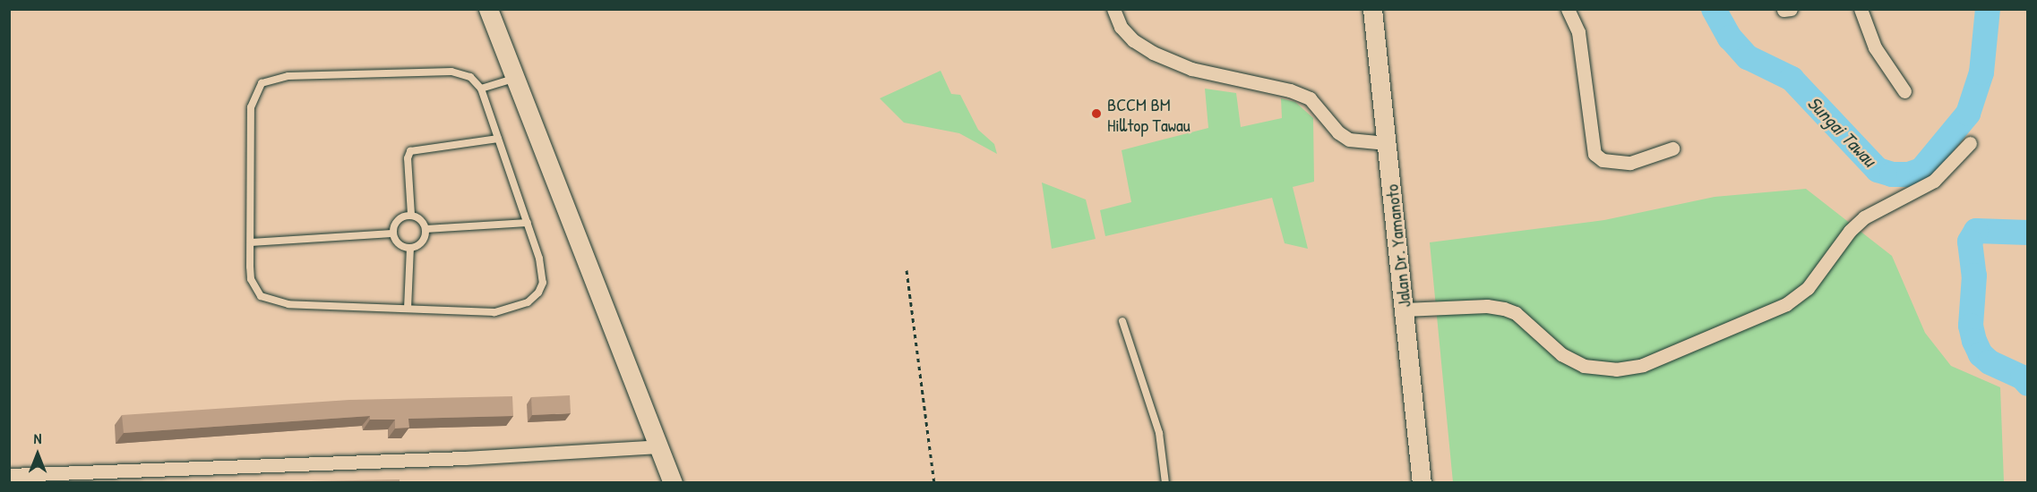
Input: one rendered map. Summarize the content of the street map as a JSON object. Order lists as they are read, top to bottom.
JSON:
{
  "streets": {
    "main road": ["Jalan Dr. Yamanoto"]
  },
  "water": ["Sungai Tawau"],
  "places": ["BCCM BM Hilltop Tawau"],
  "north": "top"
}
